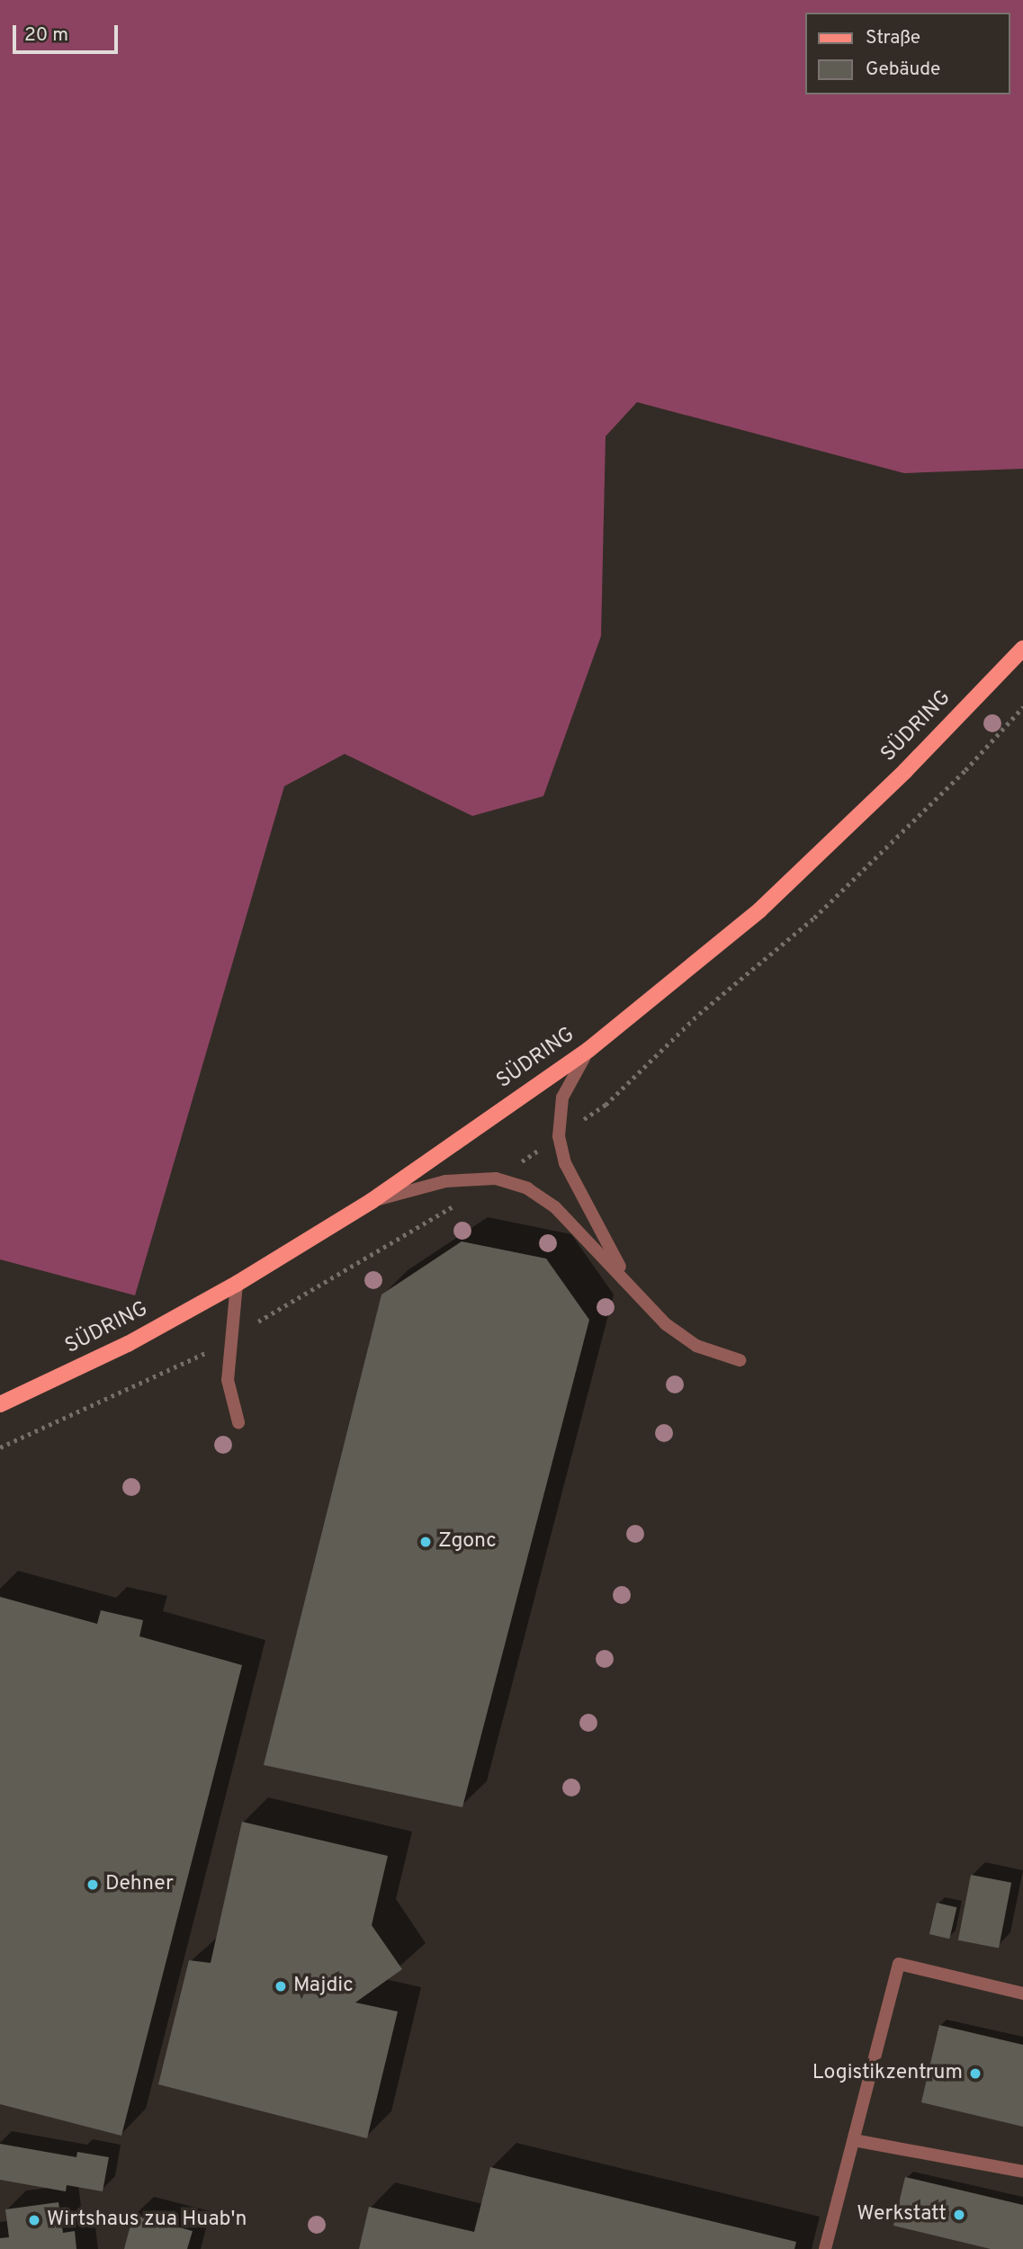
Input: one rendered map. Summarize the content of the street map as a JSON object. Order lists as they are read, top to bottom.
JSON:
{
  "streets": {
    "main road": ["SÜDRING"]
  },
  "places": [
    "Zgonc",
    "Dehner",
    "Majdic",
    "Logistikzentrum",
    "Werkstatt",
    "Wirtshaus zua Huab'n"
  ],
  "legend": ["Straße", "Gebäude"],
  "scale_bar": "20 m"
}
